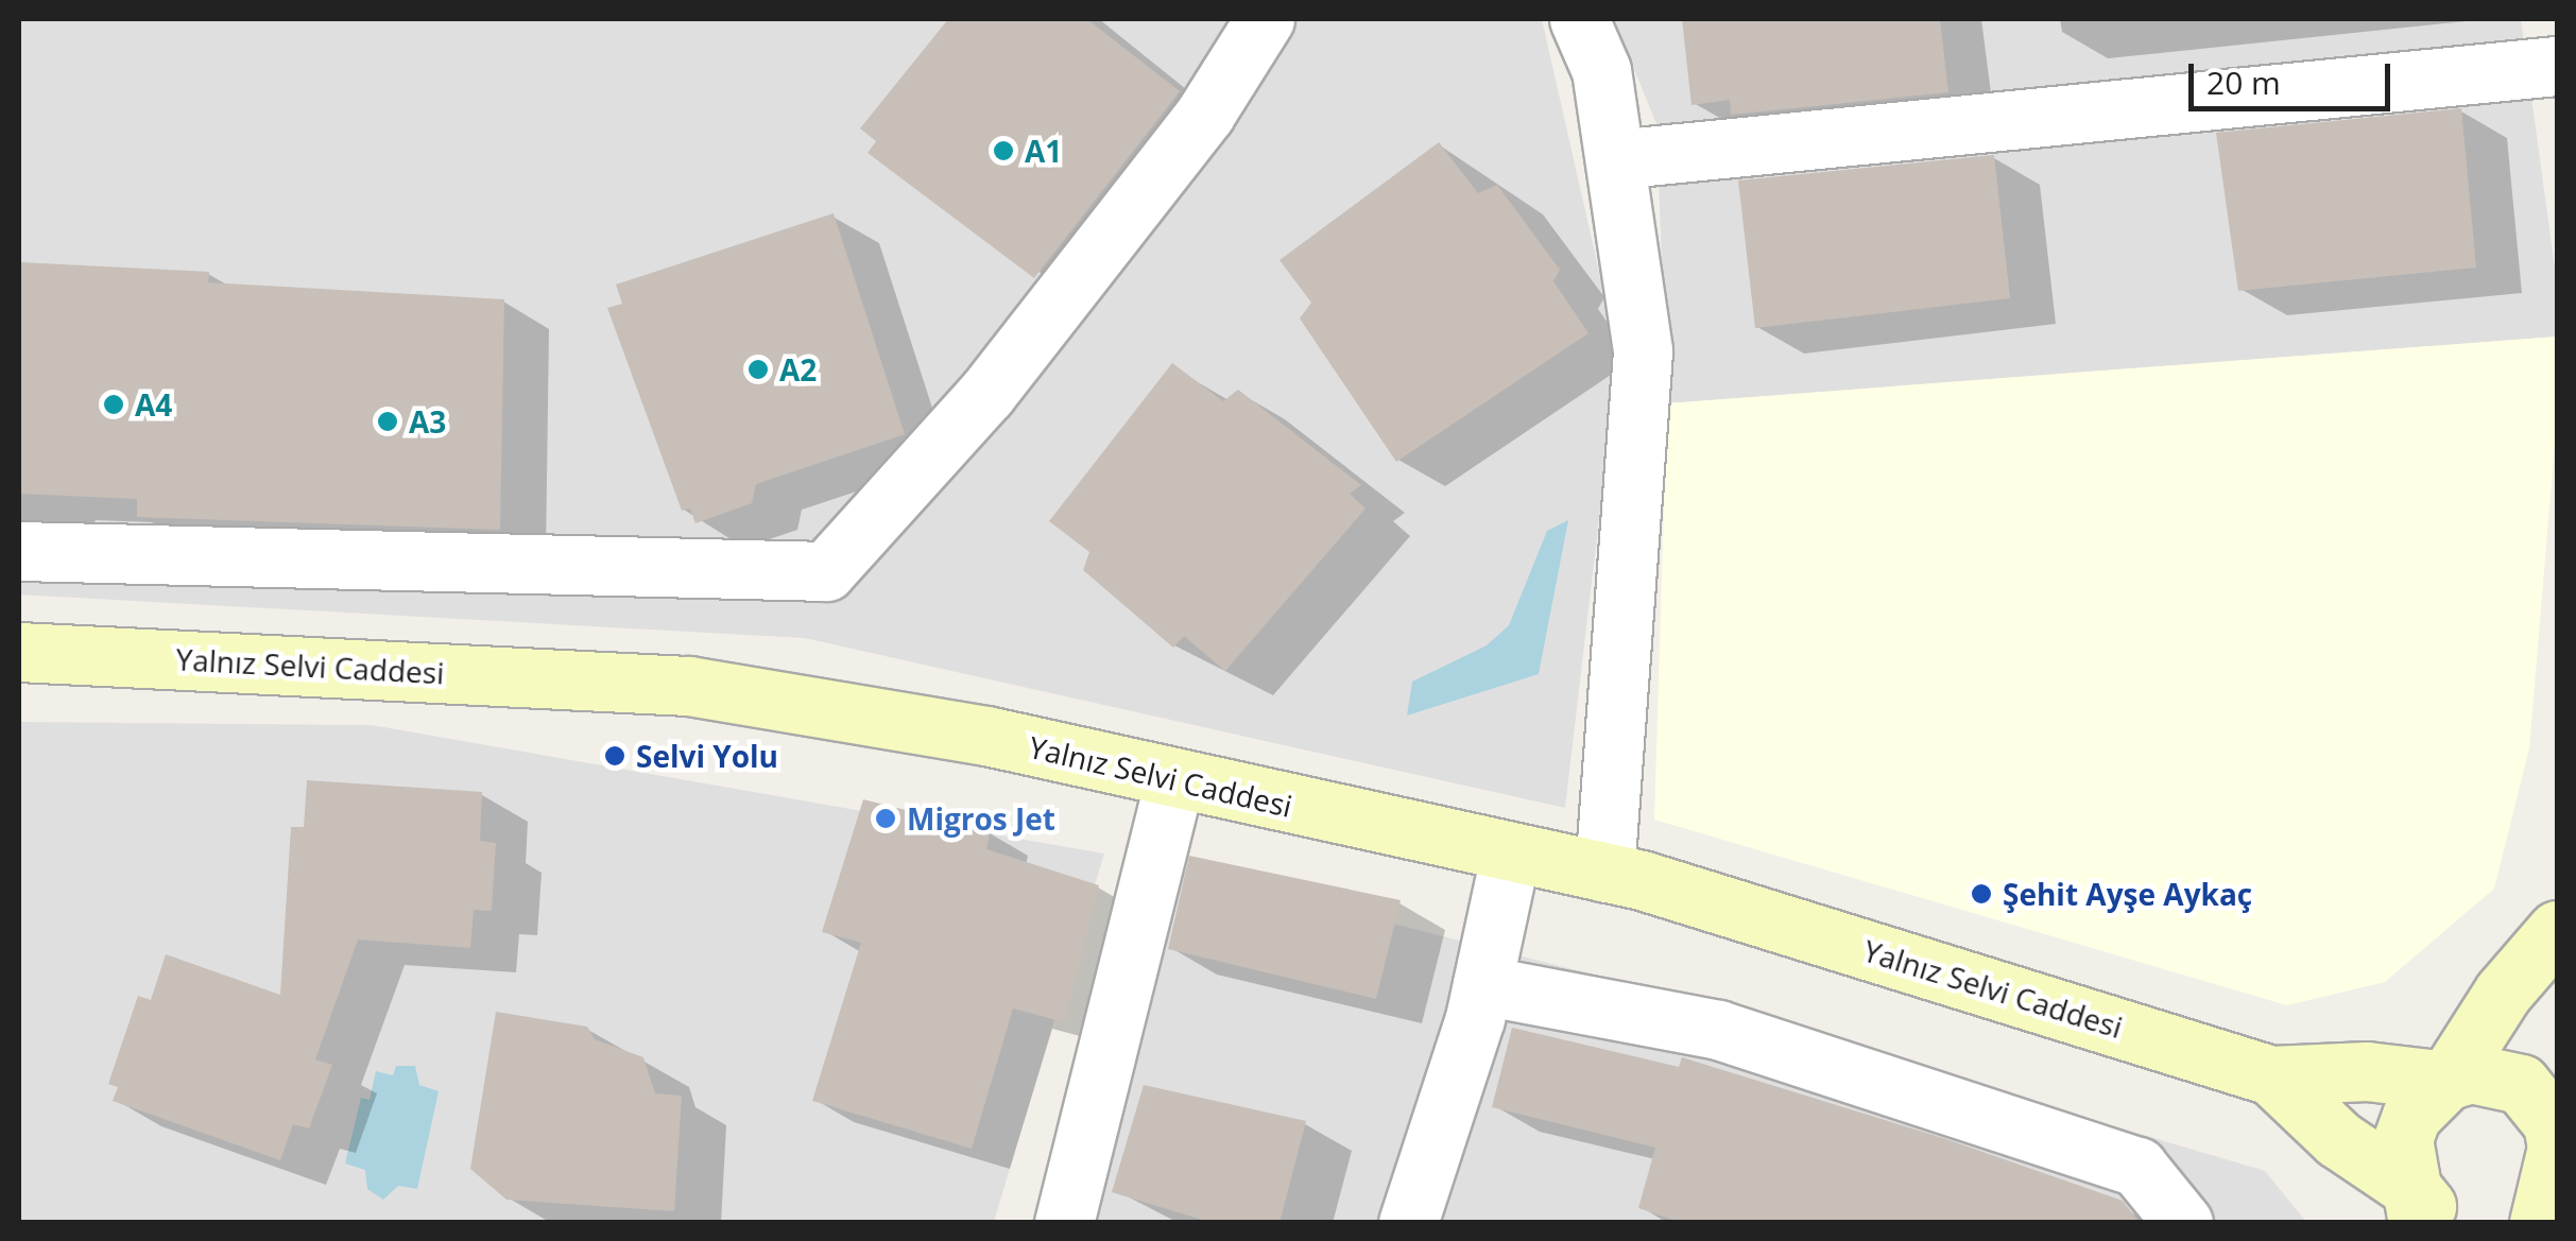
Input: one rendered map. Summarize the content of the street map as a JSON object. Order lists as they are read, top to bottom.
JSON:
{
  "streets": {
    "street": ["Yalnız Selvi Caddesi"]
  },
  "places": [
    "A1",
    "A2",
    "A4",
    "A3",
    "Selvi Yolu",
    "Migros Jet",
    "Şehit Ayşe Aykaç"
  ],
  "scale_bar": "20 m"
}
